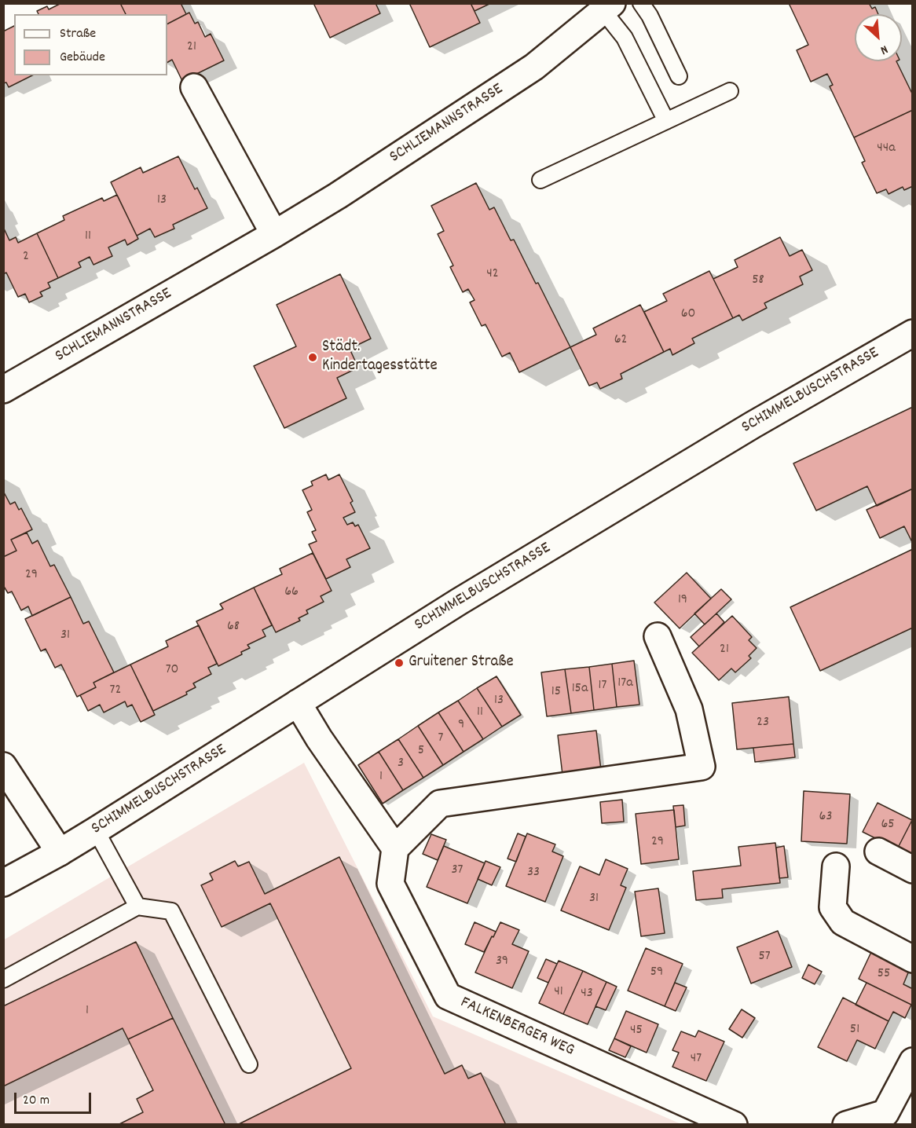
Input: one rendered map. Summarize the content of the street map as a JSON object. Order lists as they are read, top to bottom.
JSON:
{
  "streets": {
    "street": ["SCHLIEMANNSTRASSE", "SCHIMMELBUSCHSTRASSE", "FALKENBERGER WEG"]
  },
  "places": ["Städt. Kindertagesstätte", "Gruitener Straße"],
  "house_numbers": [
    "21",
    "44a",
    "13",
    "11",
    "2",
    "42",
    "58",
    "60",
    "62",
    "29",
    "66",
    "19",
    "68",
    "31",
    "21",
    "70",
    "17a",
    "17",
    "15a",
    "72",
    "15",
    "13",
    "11",
    "23",
    "9",
    "7",
    "5",
    "3",
    "1",
    "63",
    "65",
    "29",
    "37",
    "33",
    "31",
    "57",
    "39",
    "59",
    "55",
    "41",
    "43",
    "1",
    "51",
    "45",
    "47"
  ],
  "legend": ["Straße", "Gebäude"],
  "scale_bar": "20 m",
  "north": "bottom right"
}
